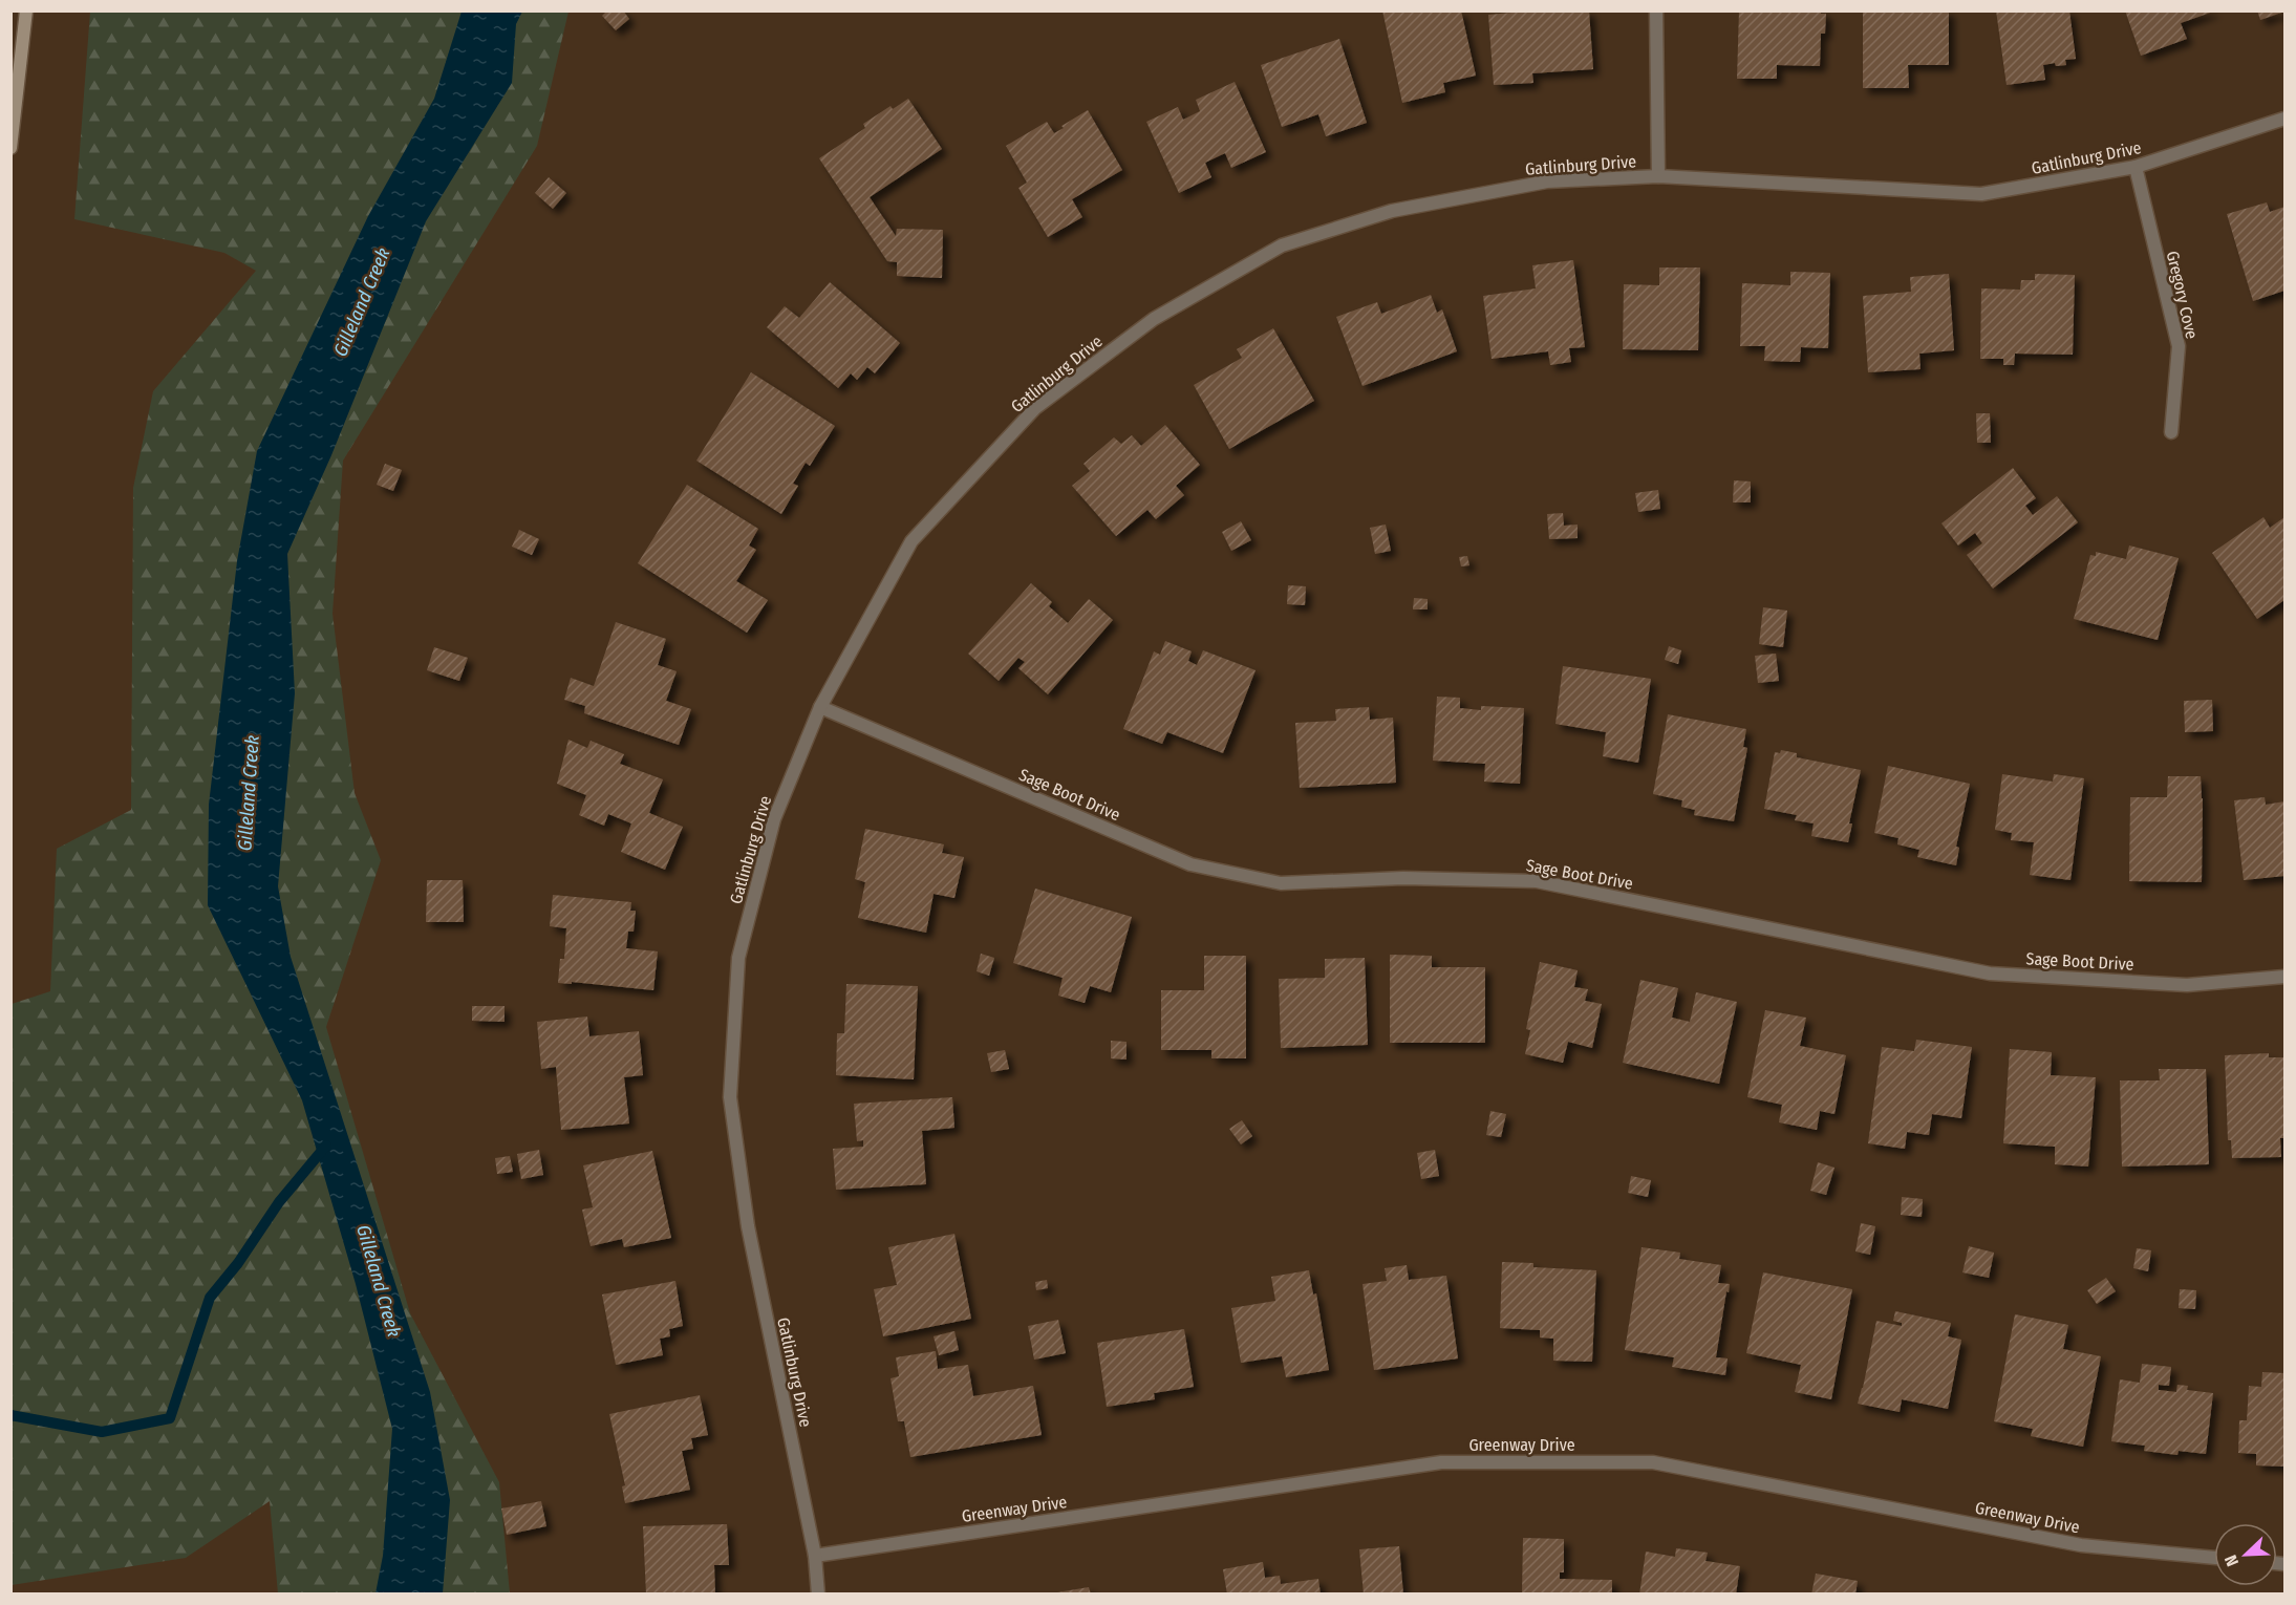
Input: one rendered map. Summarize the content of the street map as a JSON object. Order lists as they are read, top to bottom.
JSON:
{
  "streets": {
    "street": [
      "Gatlinburg Drive",
      "Gregory Cove",
      "Sage Boot Drive",
      "Greenway Drive"
    ]
  },
  "crossings": [
    ["Gatlinburg Drive", "Gregory Cove"],
    ["Gatlinburg Drive", "Sage Boot Drive"],
    ["Gatlinburg Drive", "Greenway Drive"]
  ],
  "water": ["Gilleland Creek"],
  "north": "bottom left"
}
